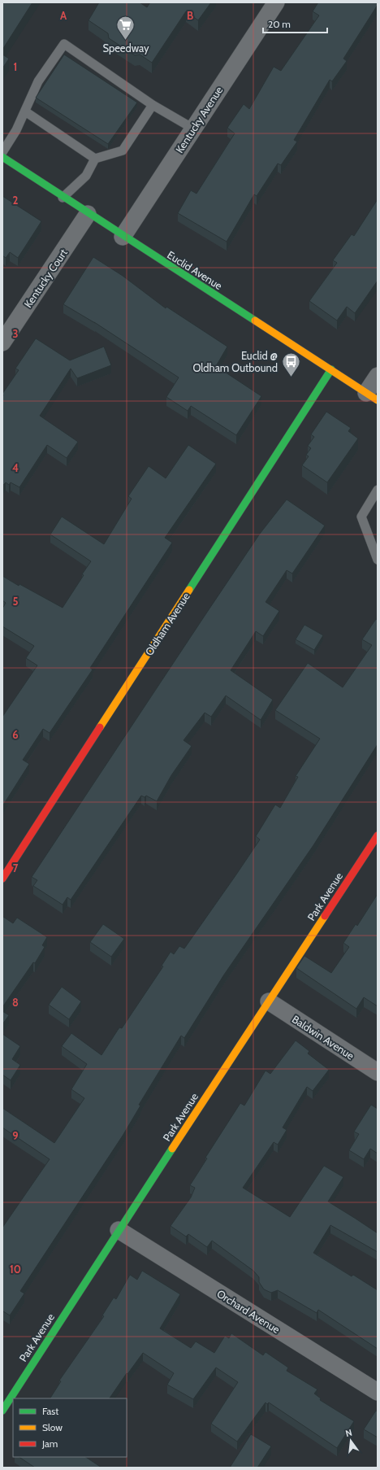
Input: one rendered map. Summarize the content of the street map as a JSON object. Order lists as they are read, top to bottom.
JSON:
{
  "streets": {
    "street": [
      "Kentucky Avenue",
      "Euclid Avenue",
      "Kentucky Court",
      "Oldham Avenue",
      "Park Avenue",
      "Baldwin Avenue",
      "Orchard Avenue"
    ]
  },
  "crossings": [
    ["Kentucky Avenue", "Euclid Avenue"],
    ["Euclid Avenue", "Kentucky Court"],
    ["Euclid Avenue", "Oldham Avenue"],
    ["Park Avenue", "Baldwin Avenue"],
    ["Park Avenue", "Orchard Avenue"]
  ],
  "places": {
    "supermarket": ["Speedway"],
    "bus stop": ["Euclid @ Oldham Outbound"]
  },
  "legend": ["Fast", "Slow", "Jam"],
  "scale_bar": "20 m",
  "north": "top",
  "grid": {
    "columns": ["A", "B"],
    "rows": [
      "1",
      "2",
      "3",
      "4",
      "5",
      "6",
      "7",
      "8",
      "9",
      "10"
    ]
  }
}
